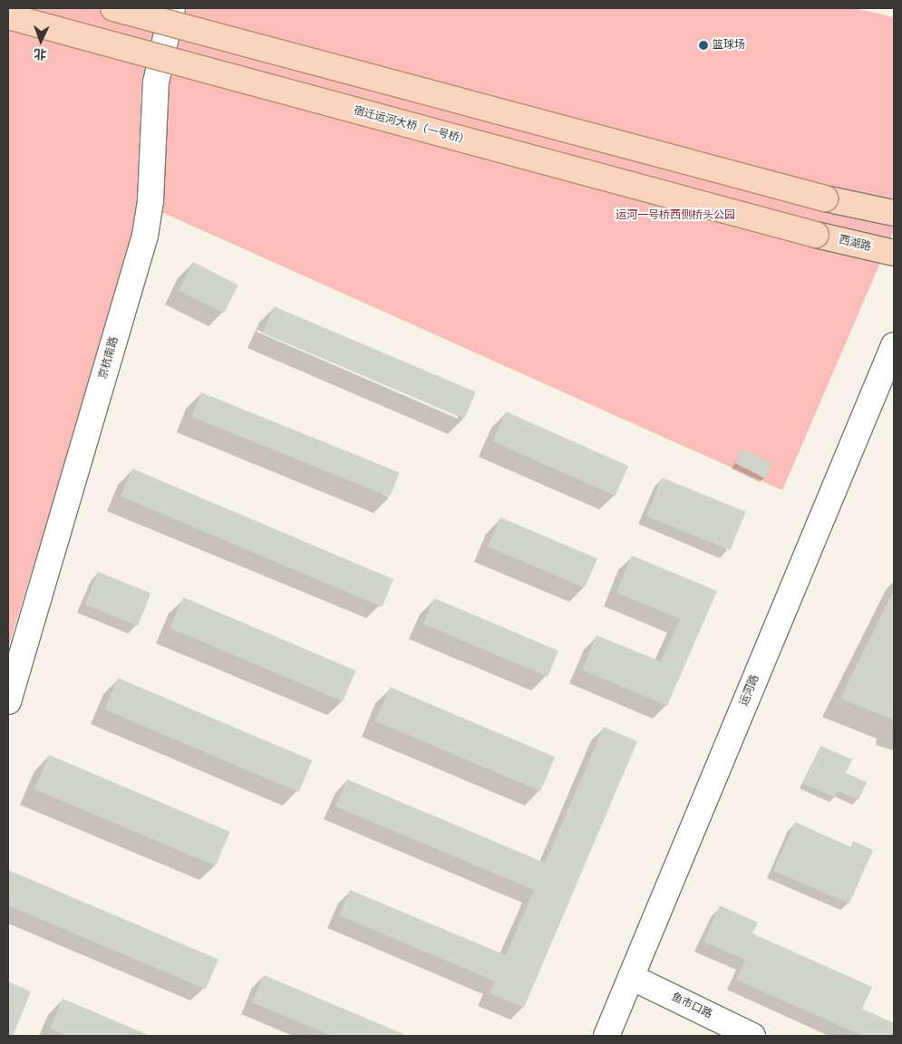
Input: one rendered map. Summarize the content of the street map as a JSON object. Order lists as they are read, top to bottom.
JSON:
{
  "streets": {
    "main road": ["宿迁运河大桥（一号桥）", "西湖路"],
    "street": ["京杭南路", "运河路", "鱼市口路"]
  },
  "crossings": [
    ["宿迁运河大桥（一号桥）", "西湖路"],
    ["运河路", "鱼市口路"]
  ],
  "parks": ["运河一号桥西侧桥头公园"],
  "places": ["篮球场"],
  "north": "bottom"
}
